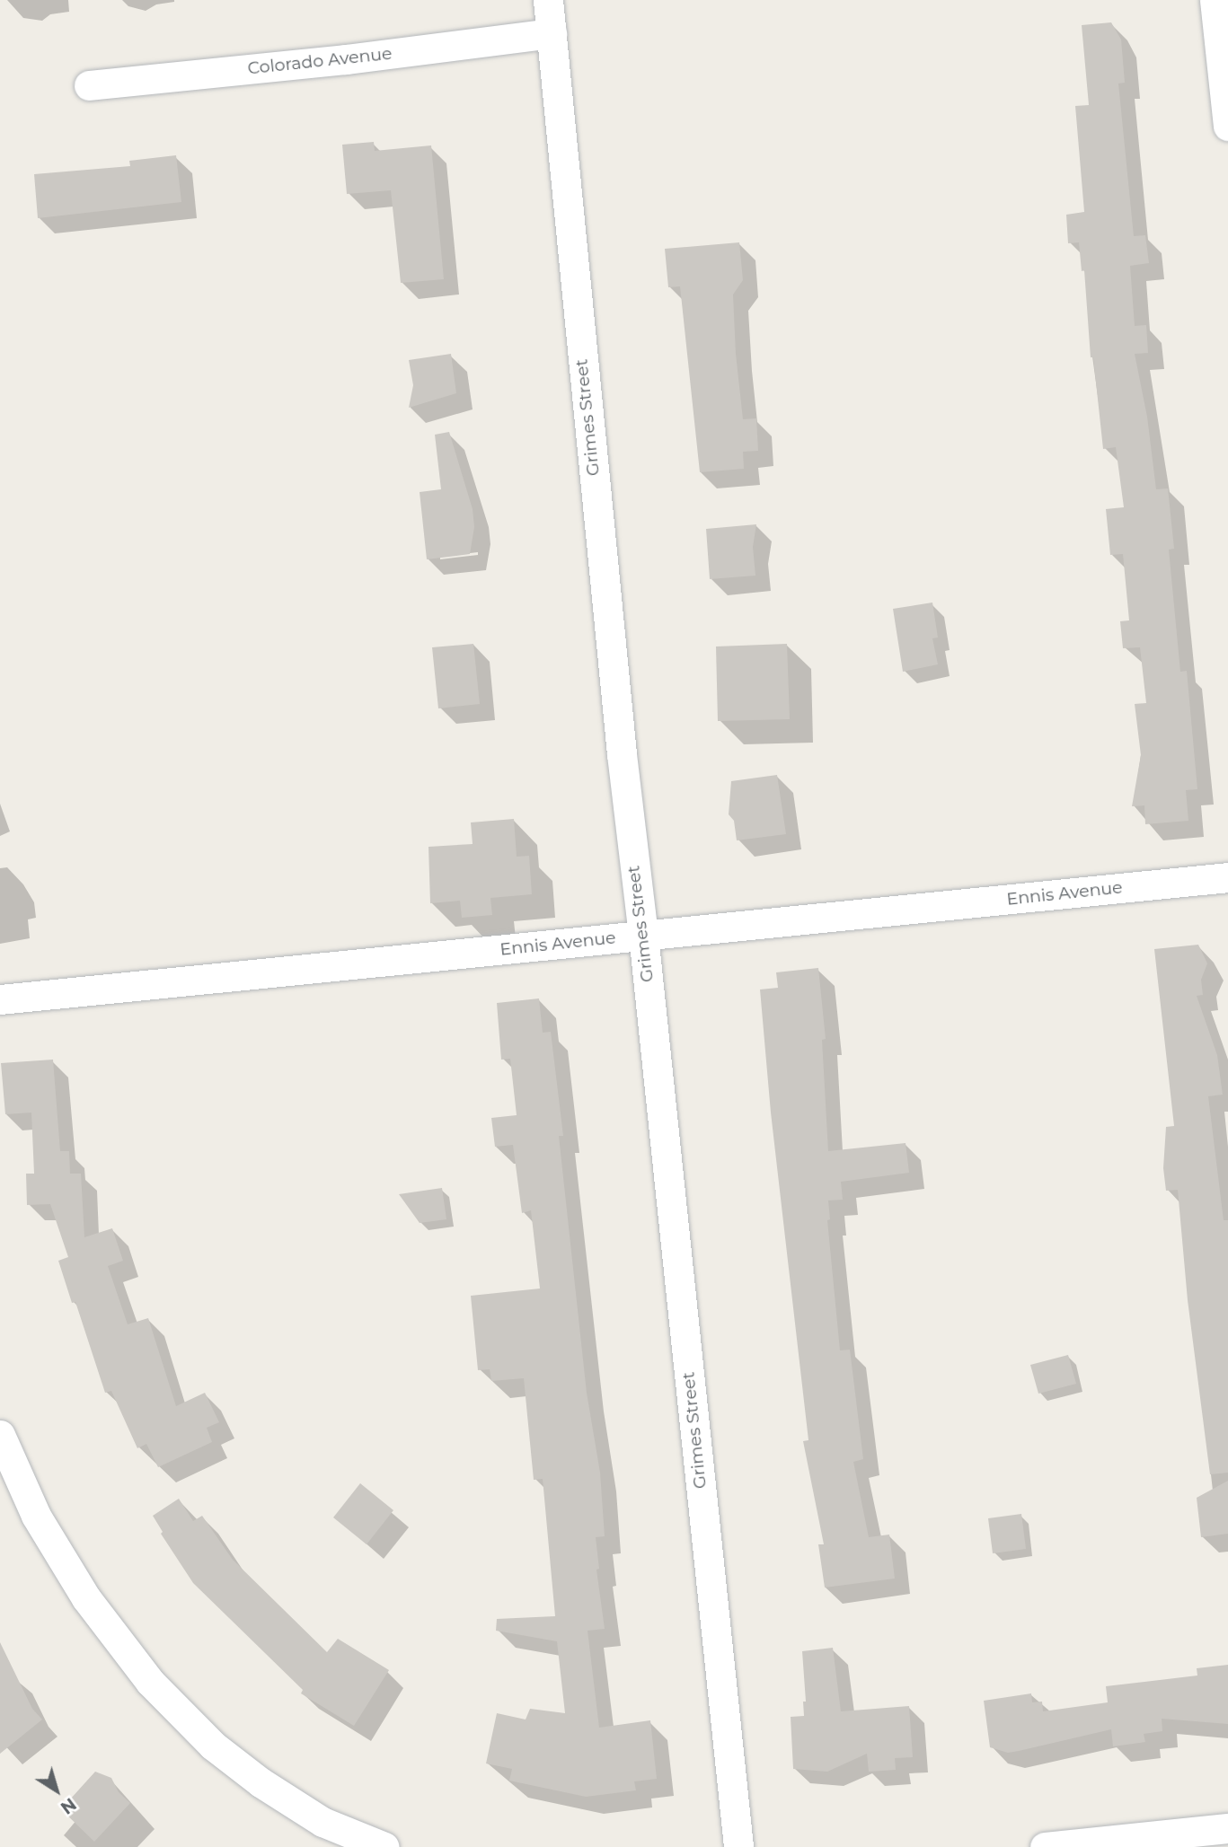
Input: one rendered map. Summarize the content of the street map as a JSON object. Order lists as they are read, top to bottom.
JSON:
{
  "streets": {
    "street": ["Colorado Avenue", "Grimes Street", "Ennis Avenue"]
  },
  "crossings": [
    ["Colorado Avenue", "Grimes Street"],
    ["Grimes Street", "Ennis Avenue"]
  ],
  "north": "bottom right"
}
